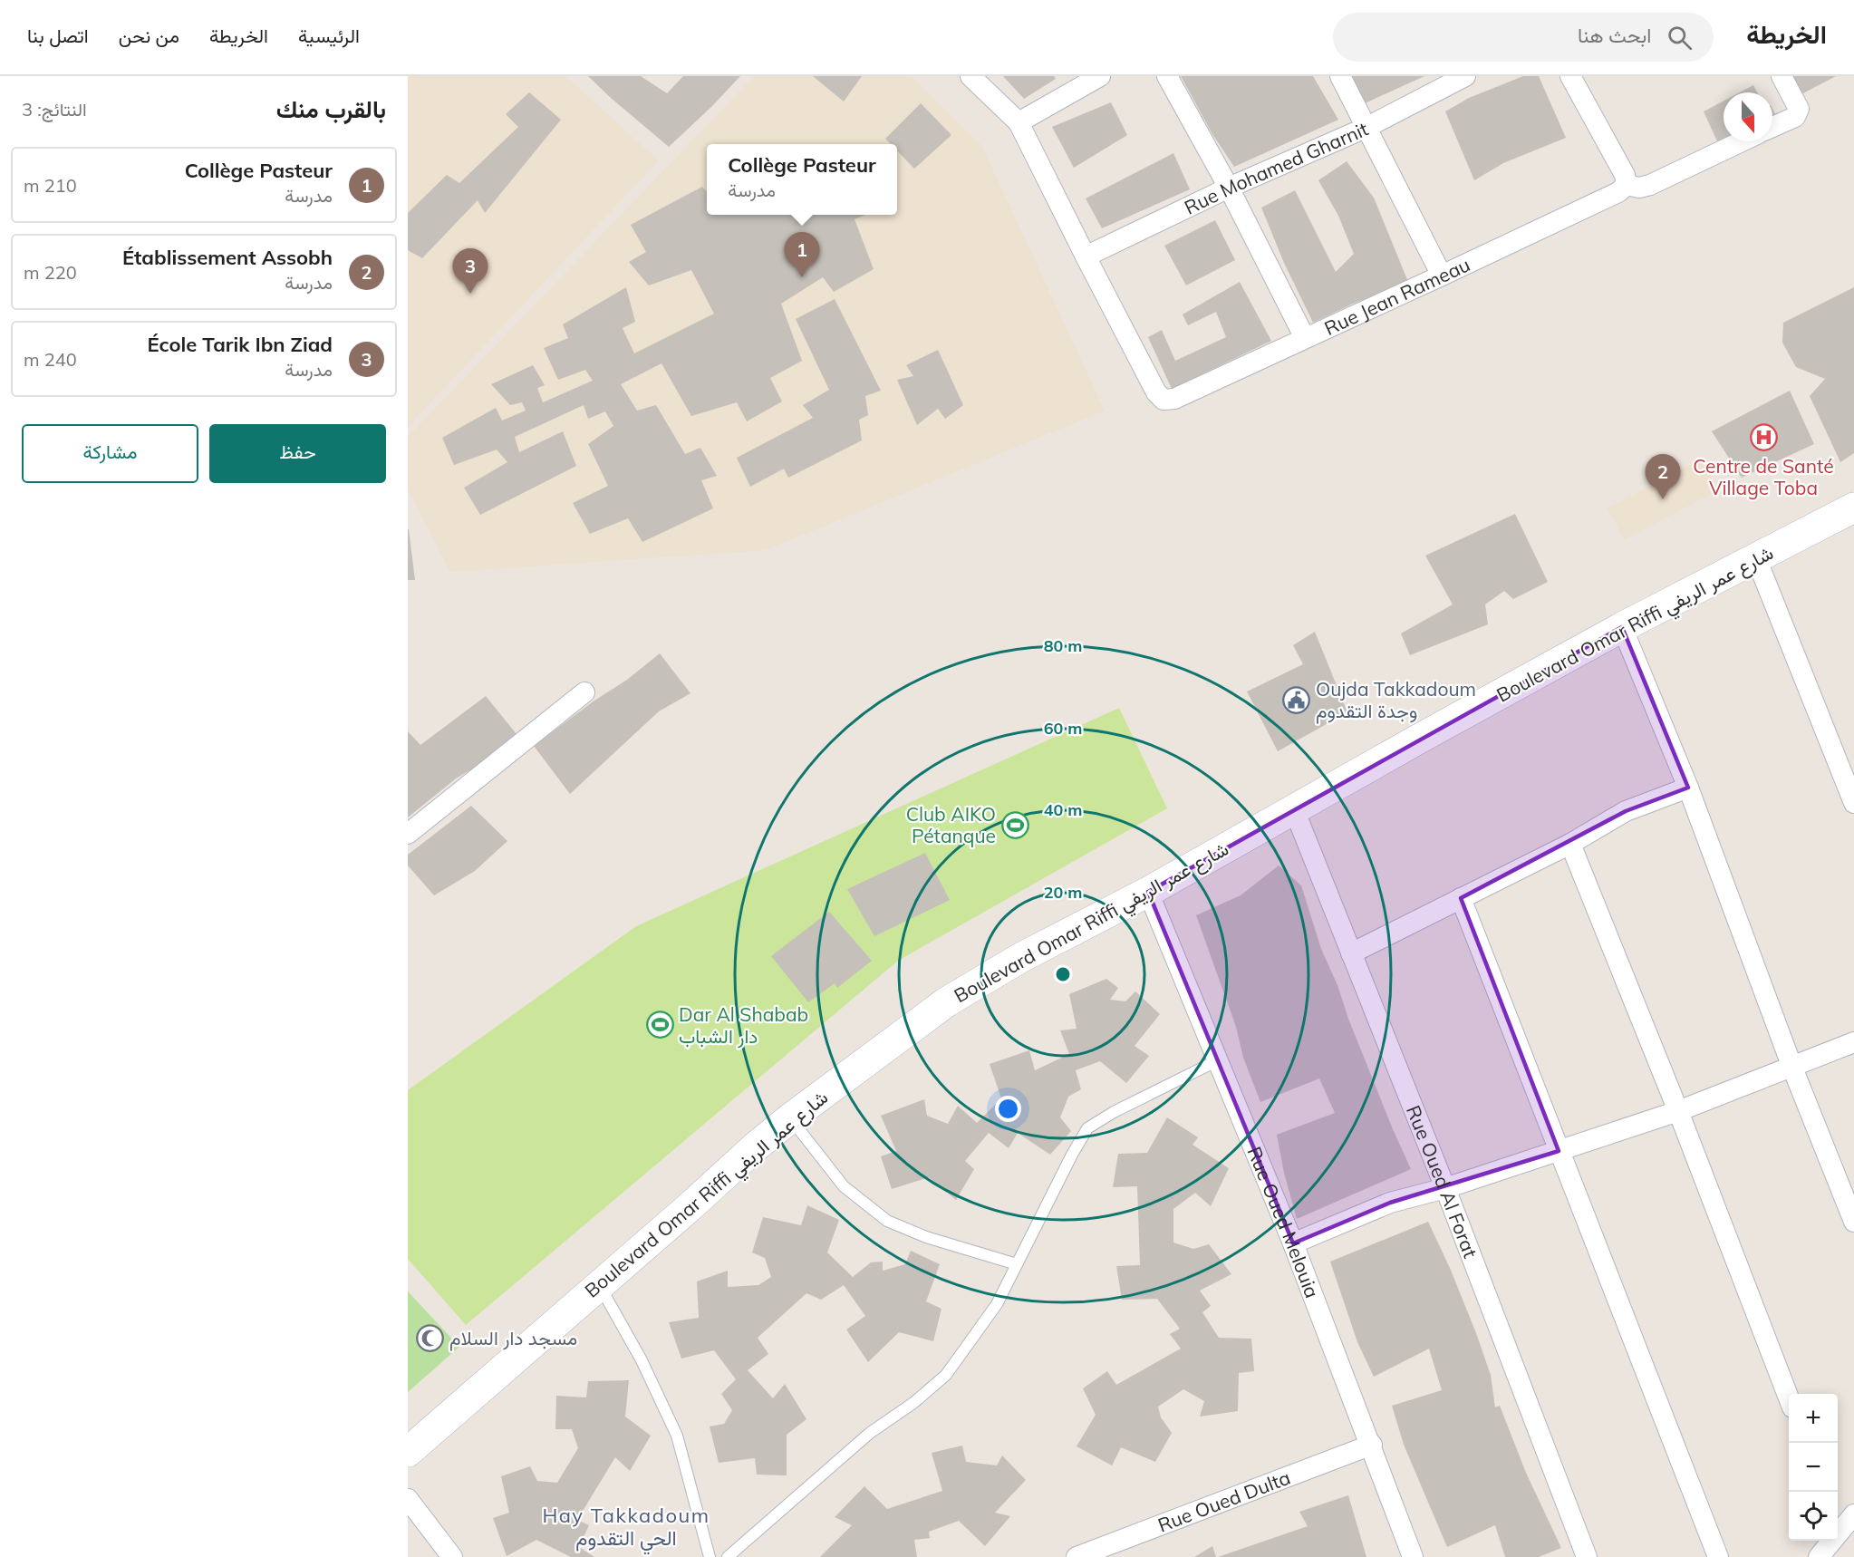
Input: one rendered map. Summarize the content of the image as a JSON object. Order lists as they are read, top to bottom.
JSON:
{
  "streets": {
    "street": [
      "Rue Mohamed Gharnit",
      "Rue Jean Rameau",
      "Boulevard Omar Riffi شارع عمر الريفي",
      "Rue Oued Al Forat",
      "Rue Oued Melouia",
      "Rue Oued Dulta"
    ]
  },
  "crossings": [
    ["Rue Mohamed Gharnit", "Rue Jean Rameau"],
    ["Boulevard Omar Riffi شارع عمر الريفي", "Rue Oued Al Forat"],
    ["Boulevard Omar Riffi شارع عمر الريفي", "Rue Oued Melouia"],
    ["Rue Oued Melouia", "Rue Oued Dulta"]
  ],
  "districts": ["Hay Takkadoum الحي التقدوم"],
  "places": {
    "hospital": ["Centre de Santé Village Toba"],
    "public building": ["Oujda Takkadoum وجدة التقدوم"],
    "sports": ["Club AIKO Pétanque", "Dar Al Shabab دار الشباب"],
    "mosque": ["مسجد دار السلام"]
  },
  "north": "bottom",
  "page": {
    "header": "الخريطة",
    "search": "ابحث هنا",
    "nav": [
      "الرئيسية",
      "الخريطة",
      "من نحن",
      "اتصل بنا"
    ],
    "heading": ["بالقرب منك", "النتائج: 3"],
    "popup": ["Collège Pasteur", "مدرسة"],
    "list": [
      {
        "mark": "1",
        "name": "Collège Pasteur",
        "note": "مدرسة",
        "value": "210 m"
      },
      {
        "mark": "2",
        "name": "Établissement Assobh",
        "note": "مدرسة",
        "value": "220 m"
      },
      {
        "mark": "3",
        "name": "École Tarik Ibn Ziad",
        "note": "مدرسة",
        "value": "240 m"
      }
    ],
    "pins": ["1", "3", "2"],
    "buttons": ["حفظ", "مشاركة"],
    "map_buttons": ["+", "−"]
  },
  "rings": [
    "80 m",
    "60 m",
    "40 m",
    "20 m"
  ]
}
